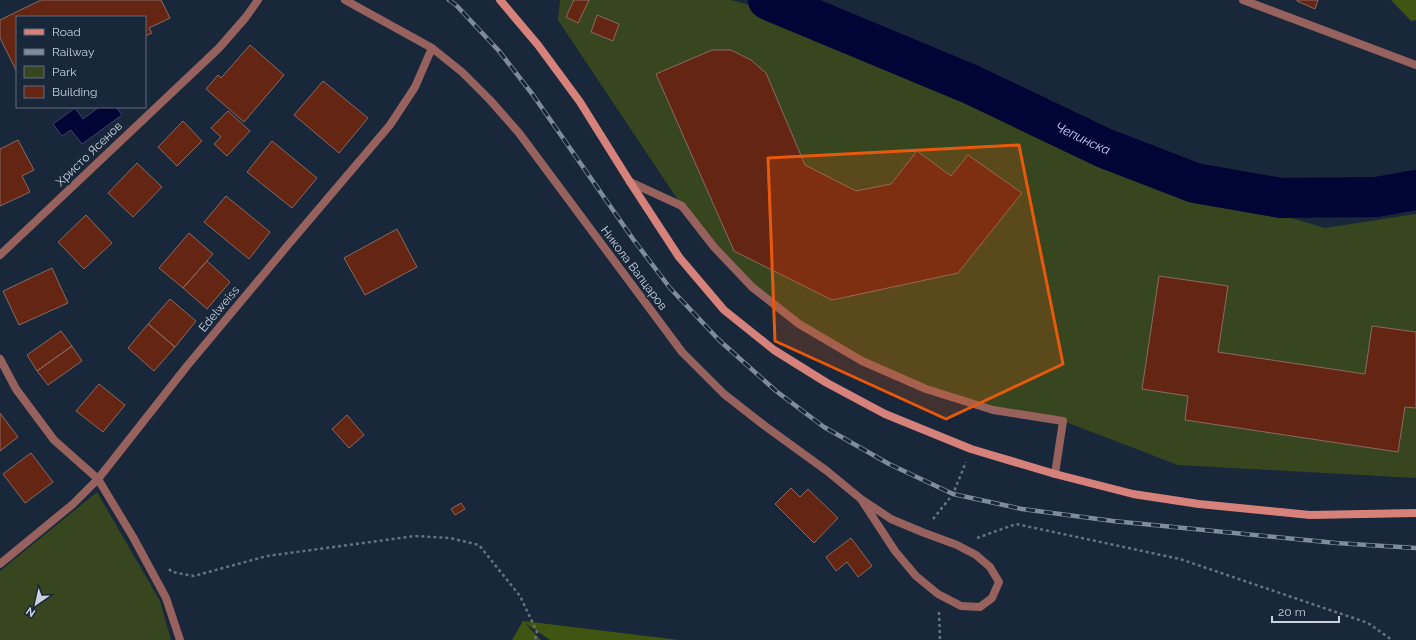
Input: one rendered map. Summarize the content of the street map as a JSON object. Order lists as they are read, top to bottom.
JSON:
{
  "streets": {
    "street": ["Христо Ясенов", "Никола Вапцаров", "Edelweiss"]
  },
  "crossings": [
    ["Никола Вапцаров", "Edelweiss"]
  ],
  "water": ["Чепинска"],
  "legend": [
    "Road",
    "Railway",
    "Park",
    "Building"
  ],
  "scale_bar": "20 m",
  "north": "bottom left"
}
